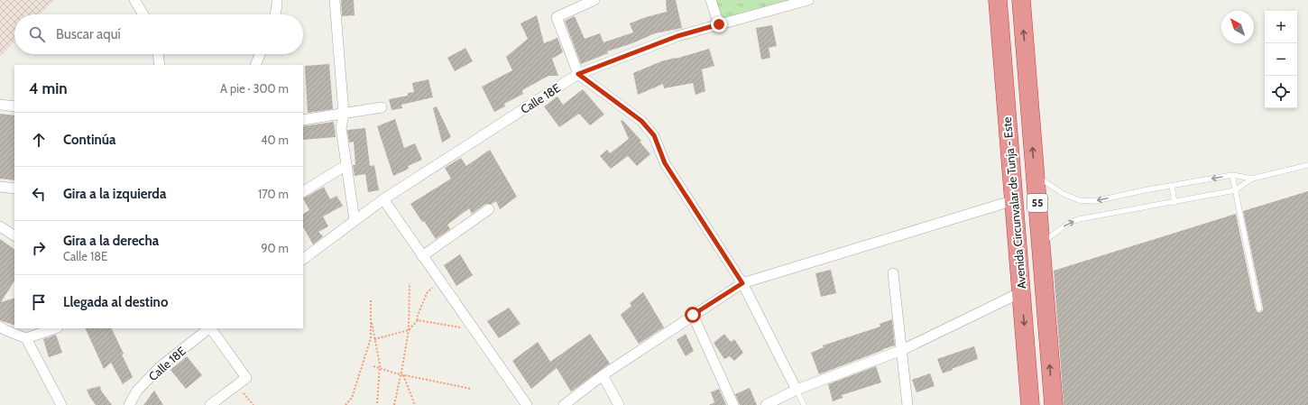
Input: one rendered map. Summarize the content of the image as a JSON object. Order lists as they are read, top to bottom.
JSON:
{
  "streets": {
    "highway": ["Avenida Circunvalar de Tunja - Este", "55"],
    "street": ["Calle 18E"]
  },
  "north": "top left",
  "page": {
    "map_buttons": ["+", "−"],
    "search": "Buscar aquí",
    "heading": ["4 min", "A pie · 300 m"],
    "list": [
      ["Continúa", "40 m"],
      ["Gira a la izquierda", "170 m"],
      ["Gira a la derecha", "Calle 18E", "90 m"],
      "Llegada al destino"
    ]
  }
}
